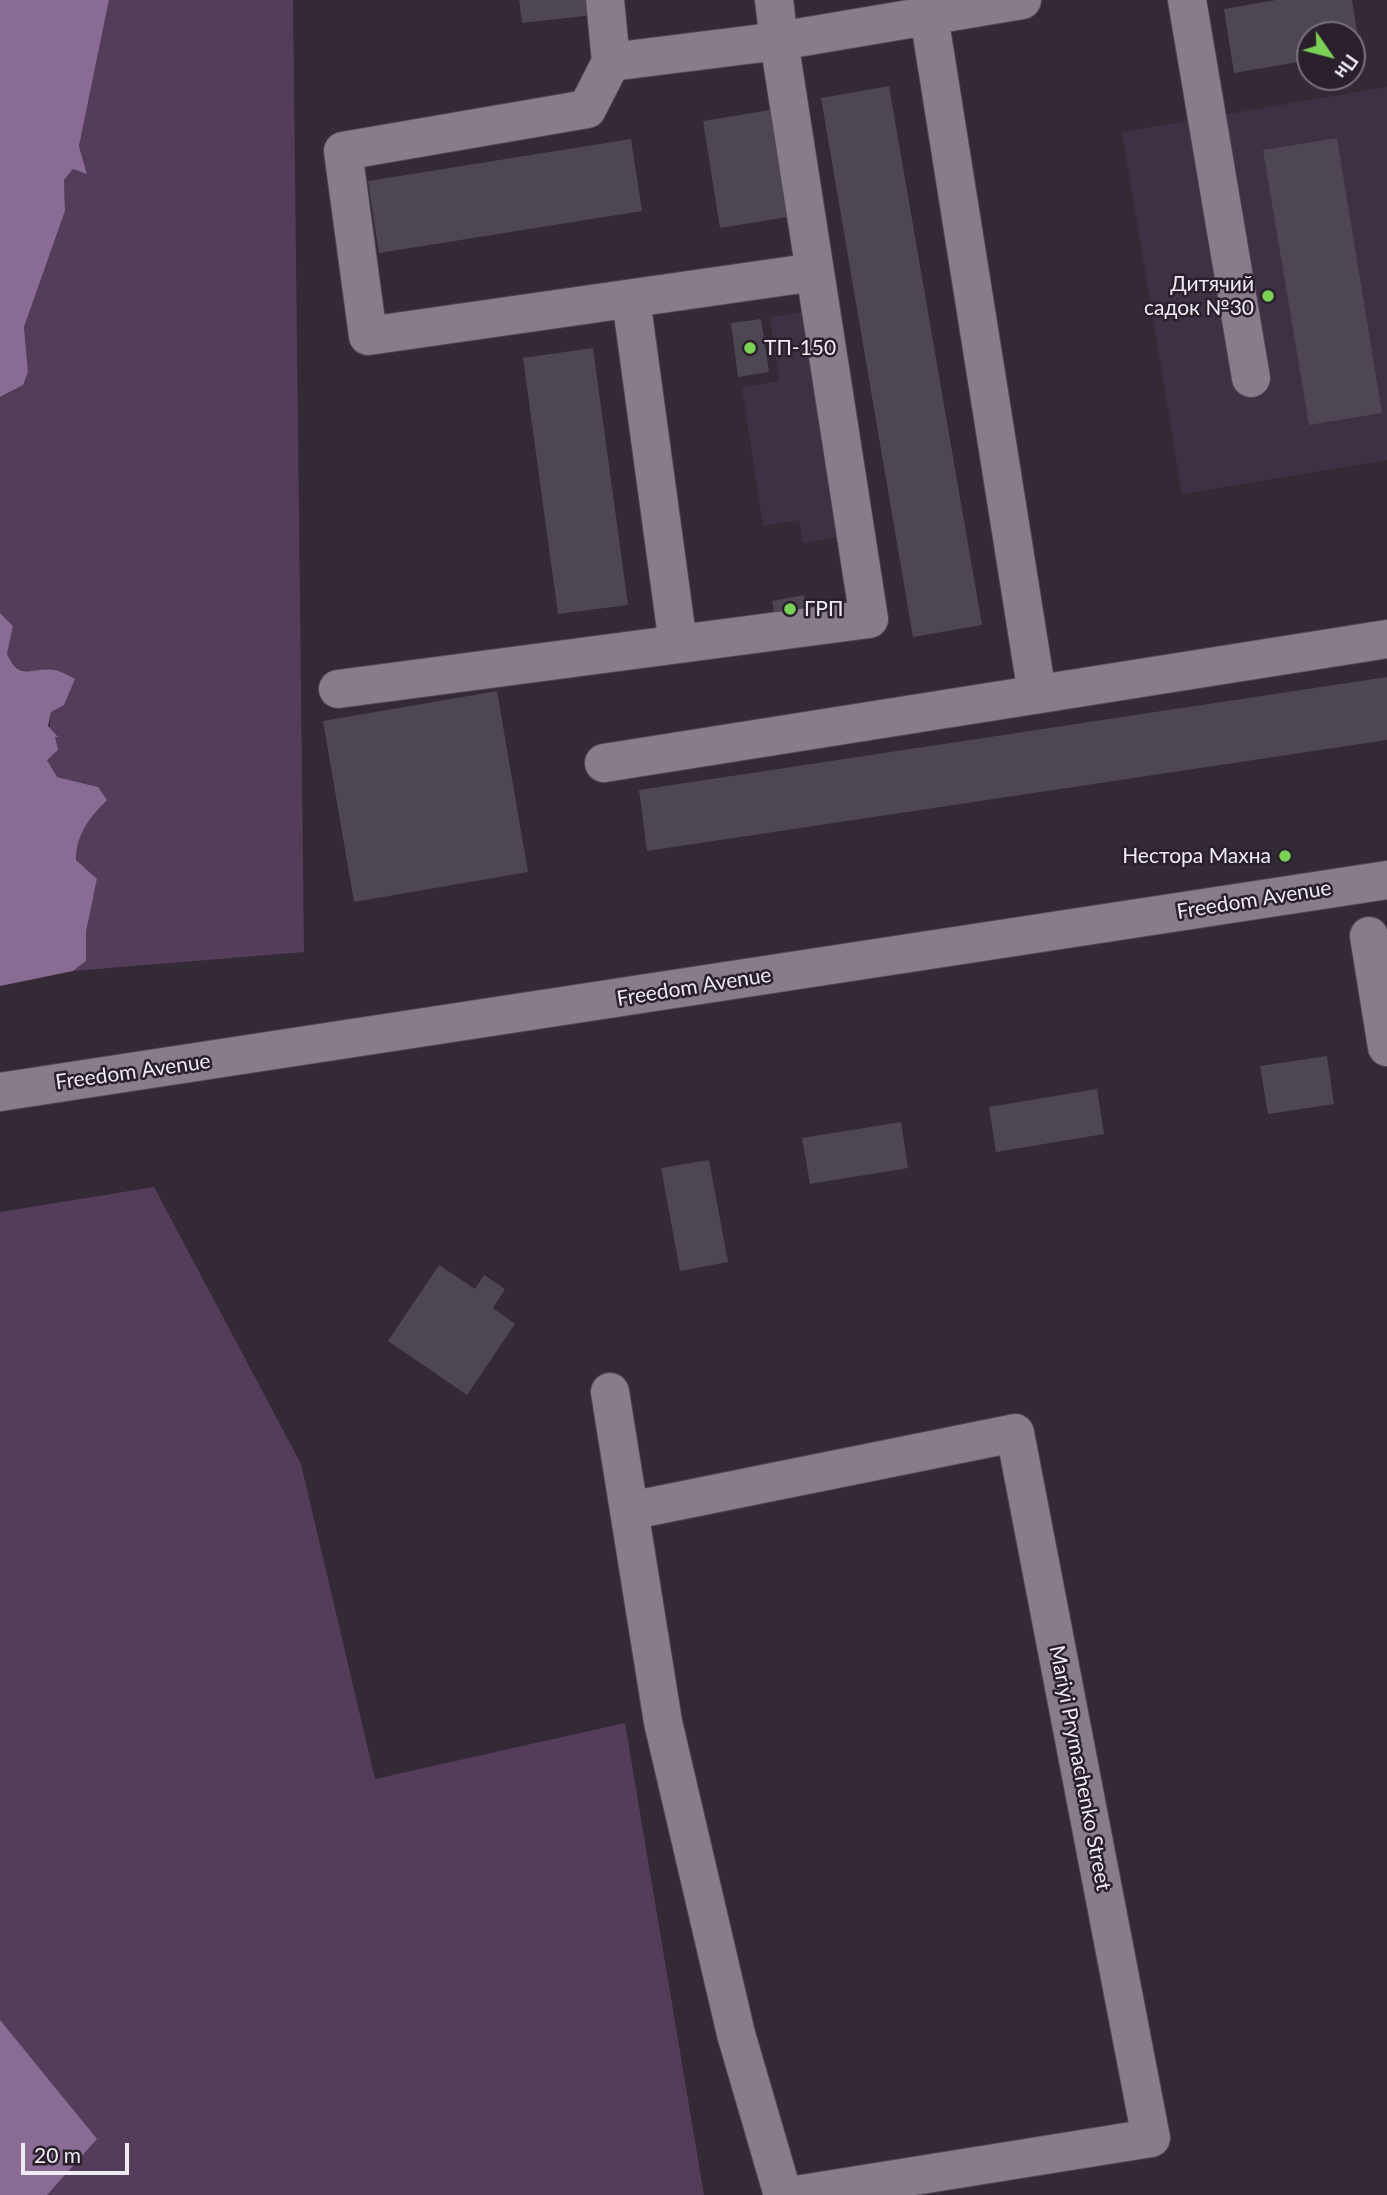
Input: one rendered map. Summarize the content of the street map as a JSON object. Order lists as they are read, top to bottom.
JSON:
{
  "streets": {
    "street": ["Freedom Avenue", "Mariyi Prymachenko Street"]
  },
  "places": [
    "Дитячий садок №30",
    "ТП-150",
    "ГРП",
    "Нестора Махна"
  ],
  "scale_bar": "20 m",
  "north": "bottom right"
}
